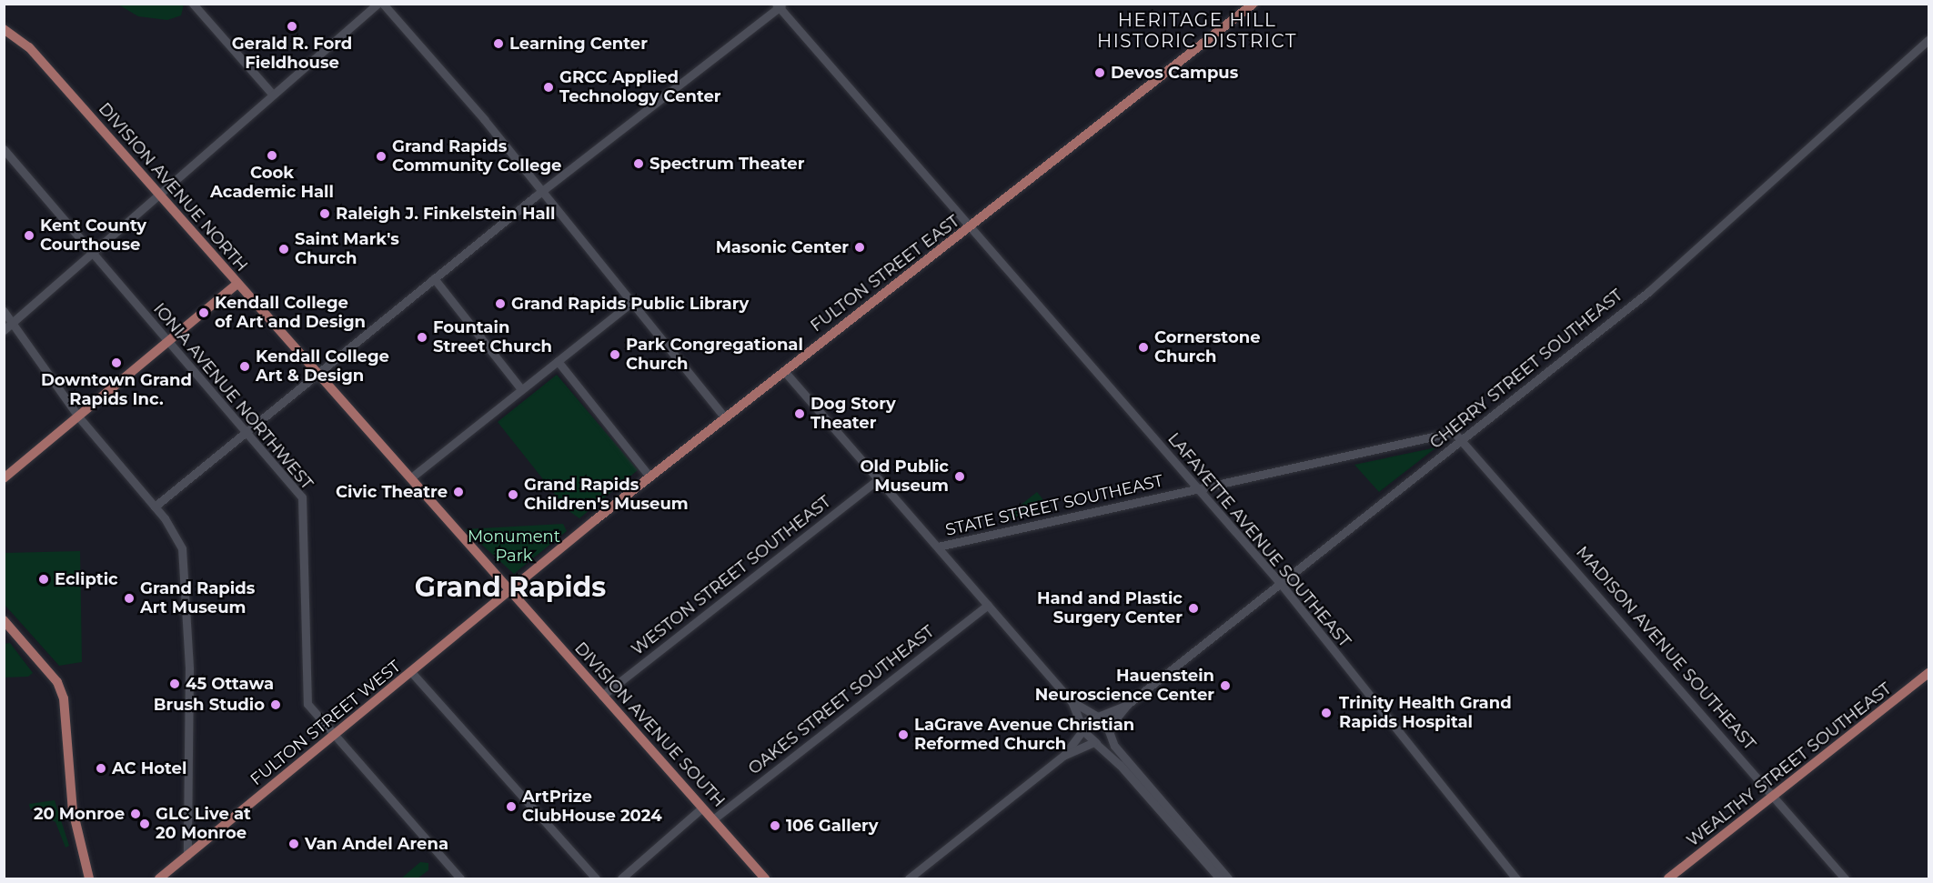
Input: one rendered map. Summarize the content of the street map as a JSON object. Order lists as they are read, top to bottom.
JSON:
{
  "streets": {
    "main road": [
      "DIVISION AVENUE NORTH",
      "FULTON STREET EAST",
      "FULTON STREET WEST",
      "DIVISION AVENUE SOUTH",
      "WEALTHY STREET SOUTHEAST"
    ],
    "street": [
      "CHERRY STREET SOUTHEAST",
      "IONIA AVENUE NORTHWEST",
      "STATE STREET SOUTHEAST",
      "LAFAYETTE AVENUE SOUTHEAST",
      "WESTON STREET SOUTHEAST",
      "MADISON AVENUE SOUTHEAST",
      "OAKES STREET SOUTHEAST"
    ]
  },
  "crossings": [
    ["DIVISION AVENUE NORTH", "FULTON STREET EAST"],
    ["DIVISION AVENUE NORTH", "FULTON STREET WEST"],
    ["DIVISION AVENUE NORTH", "DIVISION AVENUE SOUTH"],
    ["FULTON STREET EAST", "LAFAYETTE AVENUE SOUTHEAST"],
    ["FULTON STREET EAST", "FULTON STREET WEST"],
    ["FULTON STREET EAST", "DIVISION AVENUE SOUTH"],
    ["CHERRY STREET SOUTHEAST", "STATE STREET SOUTHEAST"],
    ["CHERRY STREET SOUTHEAST", "LAFAYETTE AVENUE SOUTHEAST"],
    ["CHERRY STREET SOUTHEAST", "MADISON AVENUE SOUTHEAST"],
    ["IONIA AVENUE NORTHWEST", "FULTON STREET WEST"],
    ["STATE STREET SOUTHEAST", "LAFAYETTE AVENUE SOUTHEAST"],
    ["STATE STREET SOUTHEAST", "MADISON AVENUE SOUTHEAST"],
    ["WESTON STREET SOUTHEAST", "DIVISION AVENUE SOUTH"],
    ["MADISON AVENUE SOUTHEAST", "WEALTHY STREET SOUTHEAST"],
    ["OAKES STREET SOUTHEAST", "DIVISION AVENUE SOUTH"],
    ["FULTON STREET WEST", "DIVISION AVENUE SOUTH"]
  ],
  "districts": ["HERITAGE HILL HISTORIC DISTRICT", "Grand Rapids"],
  "parks": ["Monument Park"],
  "places": [
    "Gerald R. Ford Fieldhouse",
    "Learning Center",
    "Devos Campus",
    "GRCC Applied Technology Center",
    "Cook Academic Hall",
    "Grand Rapids Community College",
    "Spectrum Theater",
    "Raleigh J. Finkelstein Hall",
    "Kent County Courthouse",
    "Masonic Center",
    "Saint Mark's Church",
    "Grand Rapids Public Library",
    "Kendall College of Art and Design",
    "Fountain Street Church",
    "Cornerstone Church",
    "Park Congregational Church",
    "Downtown Grand Rapids Inc.",
    "Kendall College Art & Design",
    "Dog Story Theater",
    "Old Public Museum",
    "Civic Theatre",
    "Grand Rapids Children's Museum",
    "Ecliptic",
    "Grand Rapids Art Museum",
    "Hand and Plastic Surgery Center",
    "45 Ottawa",
    "Hauenstein Neuroscience Center",
    "Brush Studio",
    "Trinity Health Grand Rapids Hospital",
    "LaGrave Avenue Christian Reformed Church",
    "AC Hotel",
    "ArtPrize ClubHouse 2024",
    "20 Monroe",
    "GLC Live at 20 Monroe",
    "106 Gallery",
    "Van Andel Arena"
  ]
}
